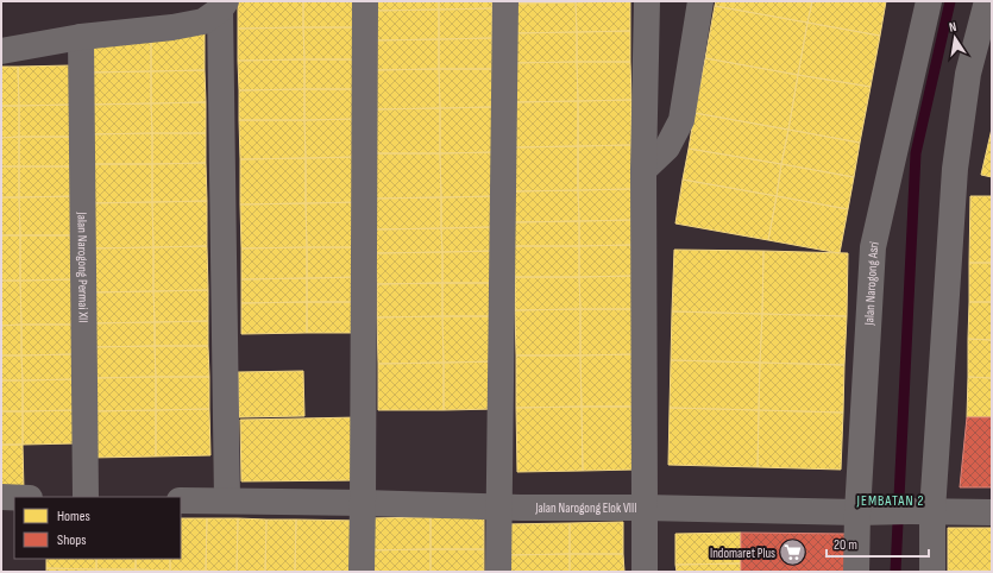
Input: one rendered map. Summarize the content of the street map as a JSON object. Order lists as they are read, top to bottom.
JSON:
{
  "streets": {
    "street": ["Jalan Narogong Permai XII", "Jalan Narogong Asri", "Jalan Narogong Elok VIII"]
  },
  "crossings": [
    ["Jalan Narogong Asri", "Jalan Narogong Elok VIII"]
  ],
  "districts": ["JEMBATAN 2"],
  "places": {
    "supermarket": ["Indomaret Plus"]
  },
  "legend": ["Homes", "Shops"],
  "scale_bar": "20 m",
  "north": "top"
}
